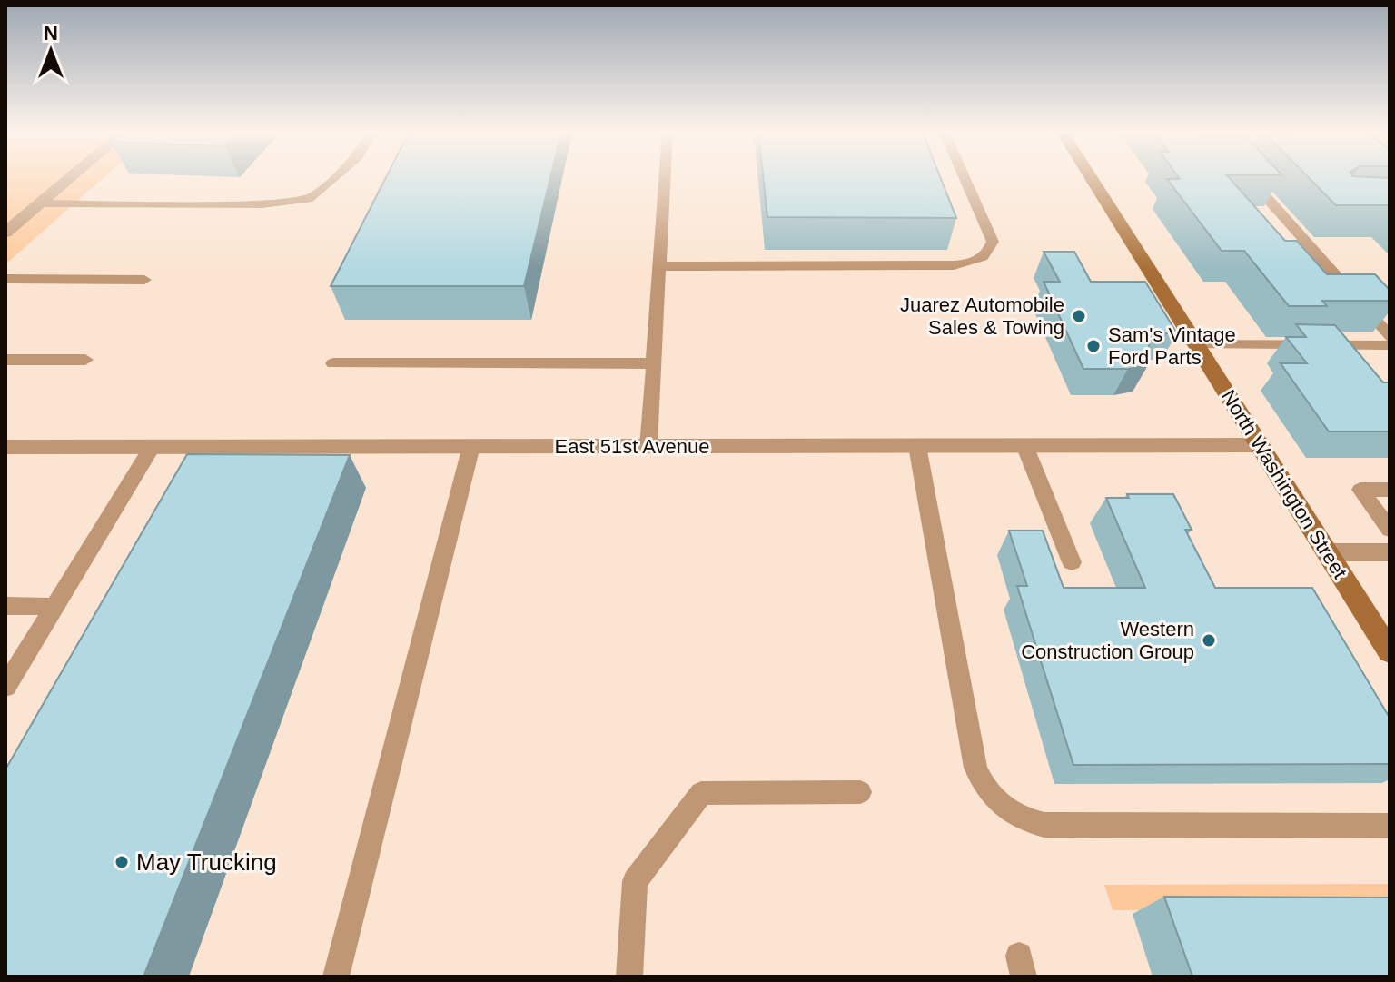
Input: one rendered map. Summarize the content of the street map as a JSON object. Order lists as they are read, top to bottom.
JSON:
{
  "streets": {
    "main road": ["North Washington Street"],
    "street": ["East 51st Avenue"]
  },
  "crossings": [
    ["East 51st Avenue", "North Washington Street"]
  ],
  "places": [
    "Juarez Automobile Sales & Towing",
    "Sam's Vintage Ford Parts",
    "Western Construction Group",
    "May Trucking"
  ],
  "north": "top"
}
